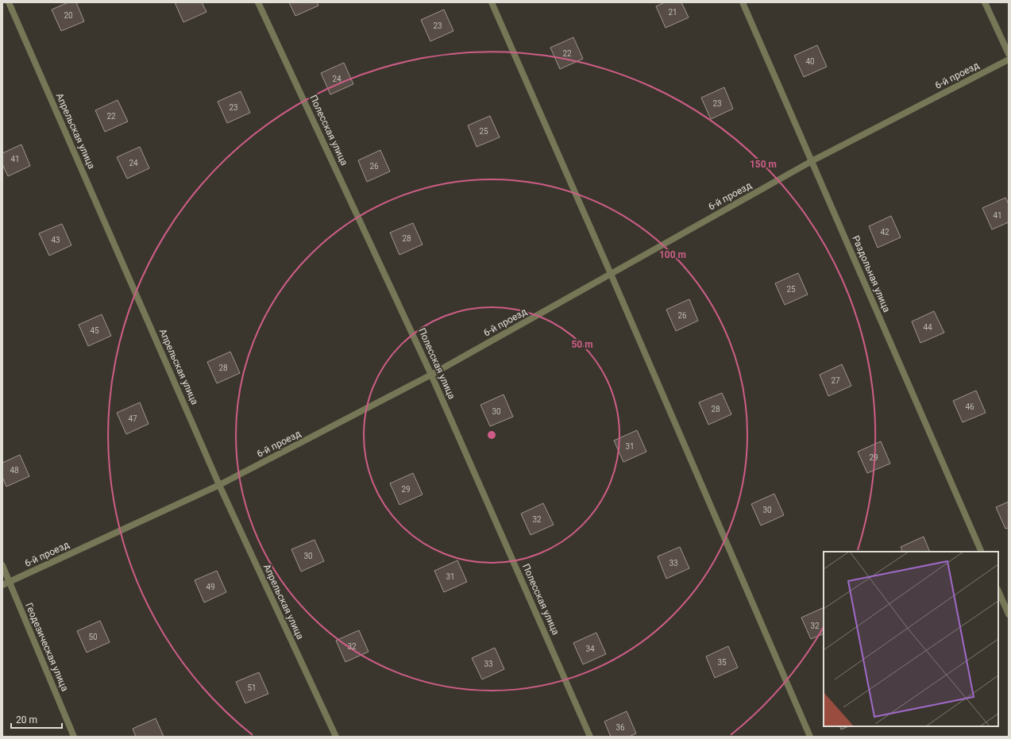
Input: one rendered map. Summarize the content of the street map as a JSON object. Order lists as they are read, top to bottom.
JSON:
{
  "streets": {
    "street": [
      "6-й проезд",
      "Полесская улица",
      "Апрельская улица",
      "Раздольная улица",
      "Геодезическая улица"
    ]
  },
  "crossings": [
    ["6-й проезд", "Полесская улица"],
    ["6-й проезд", "Апрельская улица"],
    ["6-й проезд", "Раздольная улица"],
    ["6-й проезд", "Геодезическая улица"]
  ],
  "house_numbers": [
    "21",
    "20",
    "23",
    "22",
    "40",
    "24",
    "23",
    "23",
    "22",
    "25",
    "41",
    "24",
    "26",
    "41",
    "42",
    "28",
    "43",
    "25",
    "26",
    "44",
    "45",
    "28",
    "27",
    "46",
    "28",
    "30",
    "47",
    "31",
    "29",
    "48",
    "29",
    "30",
    "32",
    "30",
    "33",
    "31",
    "49",
    "32",
    "50",
    "32",
    "34",
    "35",
    "33",
    "51",
    "36"
  ],
  "scale_bar": "20 m",
  "rings": ["150 m", "100 m", "50 m"]
}
